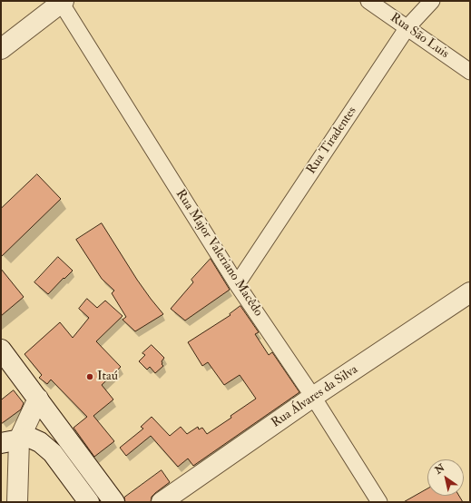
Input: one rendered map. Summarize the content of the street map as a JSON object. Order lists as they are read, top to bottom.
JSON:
{
  "streets": {
    "street": [
      "Rua São Luis",
      "Rua Tiradentes",
      "Rua Major Valeriano Macêdo",
      "Rua Álvares da Silva"
    ]
  },
  "crossings": [
    ["Rua São Luis", "Rua Tiradentes"],
    ["Rua Tiradentes", "Rua Major Valeriano Macêdo"],
    ["Rua Major Valeriano Macêdo", "Rua Álvares da Silva"]
  ],
  "places": ["Itaú"],
  "north": "top left"
}
